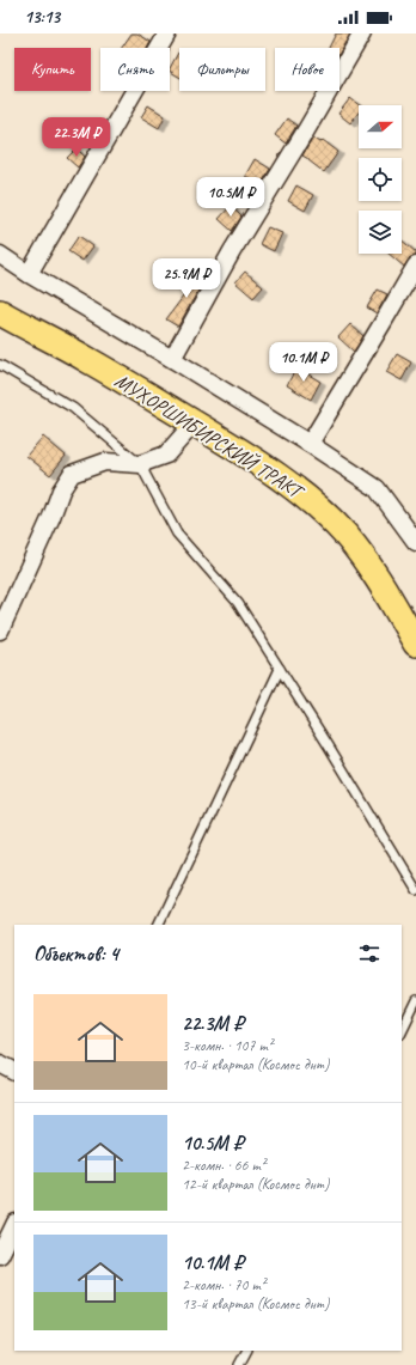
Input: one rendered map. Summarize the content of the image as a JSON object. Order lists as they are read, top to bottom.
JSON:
{
  "streets": {
    "main road": ["МУХОРШИБИРСКИЙ ТРАКТ"]
  },
  "north": "right",
  "page": {
    "status": "13:13",
    "chip": [
      "Купить",
      "Снять",
      "Фильтры",
      "Новое"
    ],
    "price": [
      "22.3M ₽",
      "10.5M ₽",
      "25.9M ₽",
      "10.1M ₽"
    ],
    "heading": "Объектов: 4",
    "list": [
      {
        "name": "22.3M ₽",
        "note": "3-комн. · 107 m² · 10-й квартал (Космос днт)"
      },
      {
        "name": "10.5M ₽",
        "note": "2-комн. · 66 m² · 12-й квартал (Космос днт)"
      },
      {
        "name": "10.1M ₽",
        "note": "2-комн. · 70 m² · 13-й квартал (Космос днт)"
      }
    ]
  }
}
